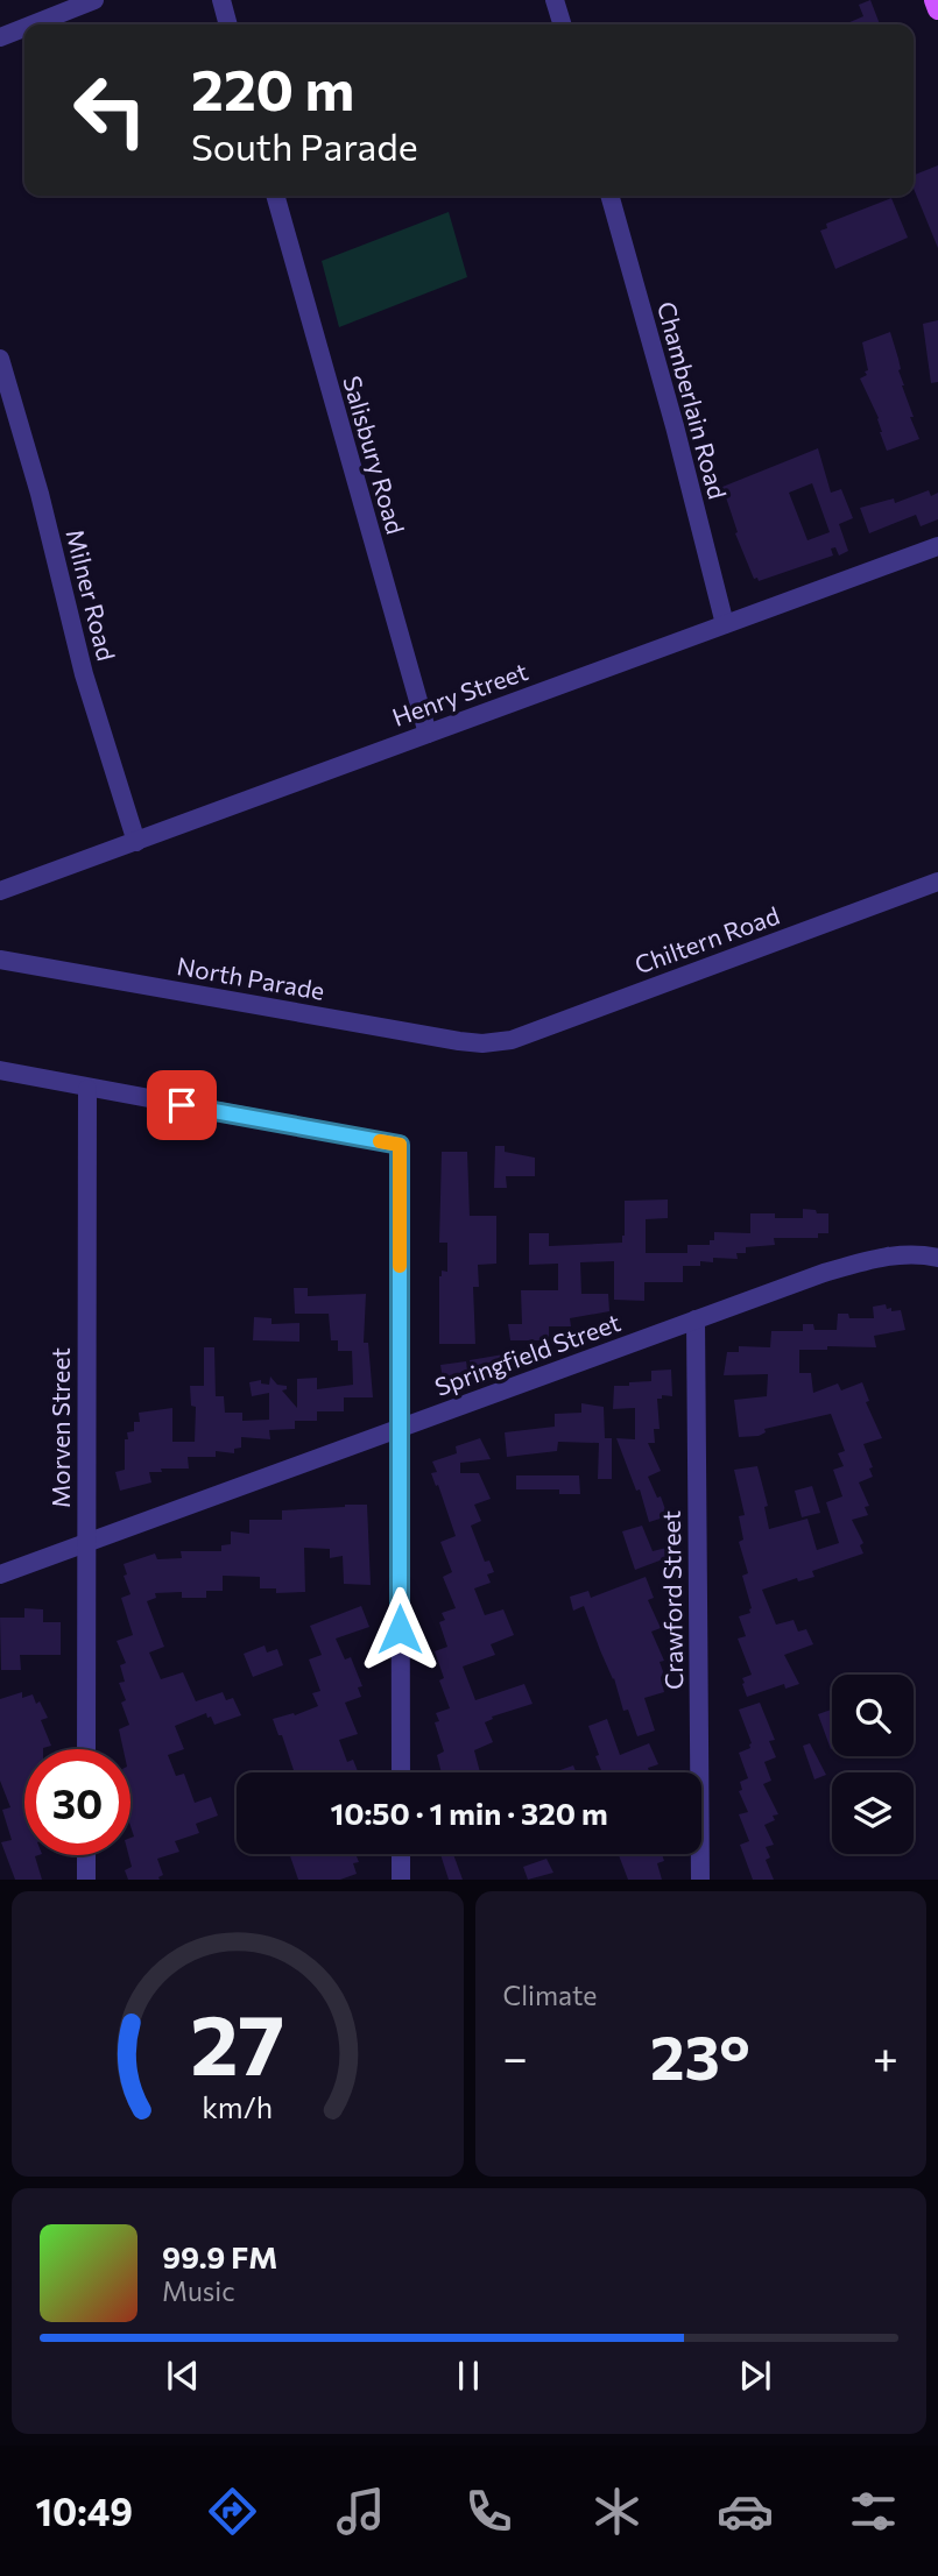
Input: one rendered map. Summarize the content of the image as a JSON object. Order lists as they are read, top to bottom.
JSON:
{
  "streets": {
    "street": [
      "Chamberlain Road",
      "Salisbury Road",
      "Milner Road",
      "Henry Street",
      "Chiltern Road",
      "North Parade",
      "Springfield Street",
      "Morven Street",
      "Crawford Street"
    ]
  },
  "crossings": [
    ["Chamberlain Road", "Henry Street"],
    ["Salisbury Road", "Henry Street"],
    ["Milner Road", "Henry Street"],
    ["Chiltern Road", "North Parade"],
    ["Springfield Street", "Morven Street"],
    ["Springfield Street", "Crawford Street"]
  ],
  "page": {
    "turn": ["220 m", "South Parade"],
    "limit": "30",
    "trip": "10:50 · 1 min · 320 m",
    "tile": "Climate",
    "heat": ["−", "23°", "+"],
    "song": ["99.9 FM", "Music"],
    "tabs": "10:49",
    "gauge": ["27", "km/h"]
  }
}
